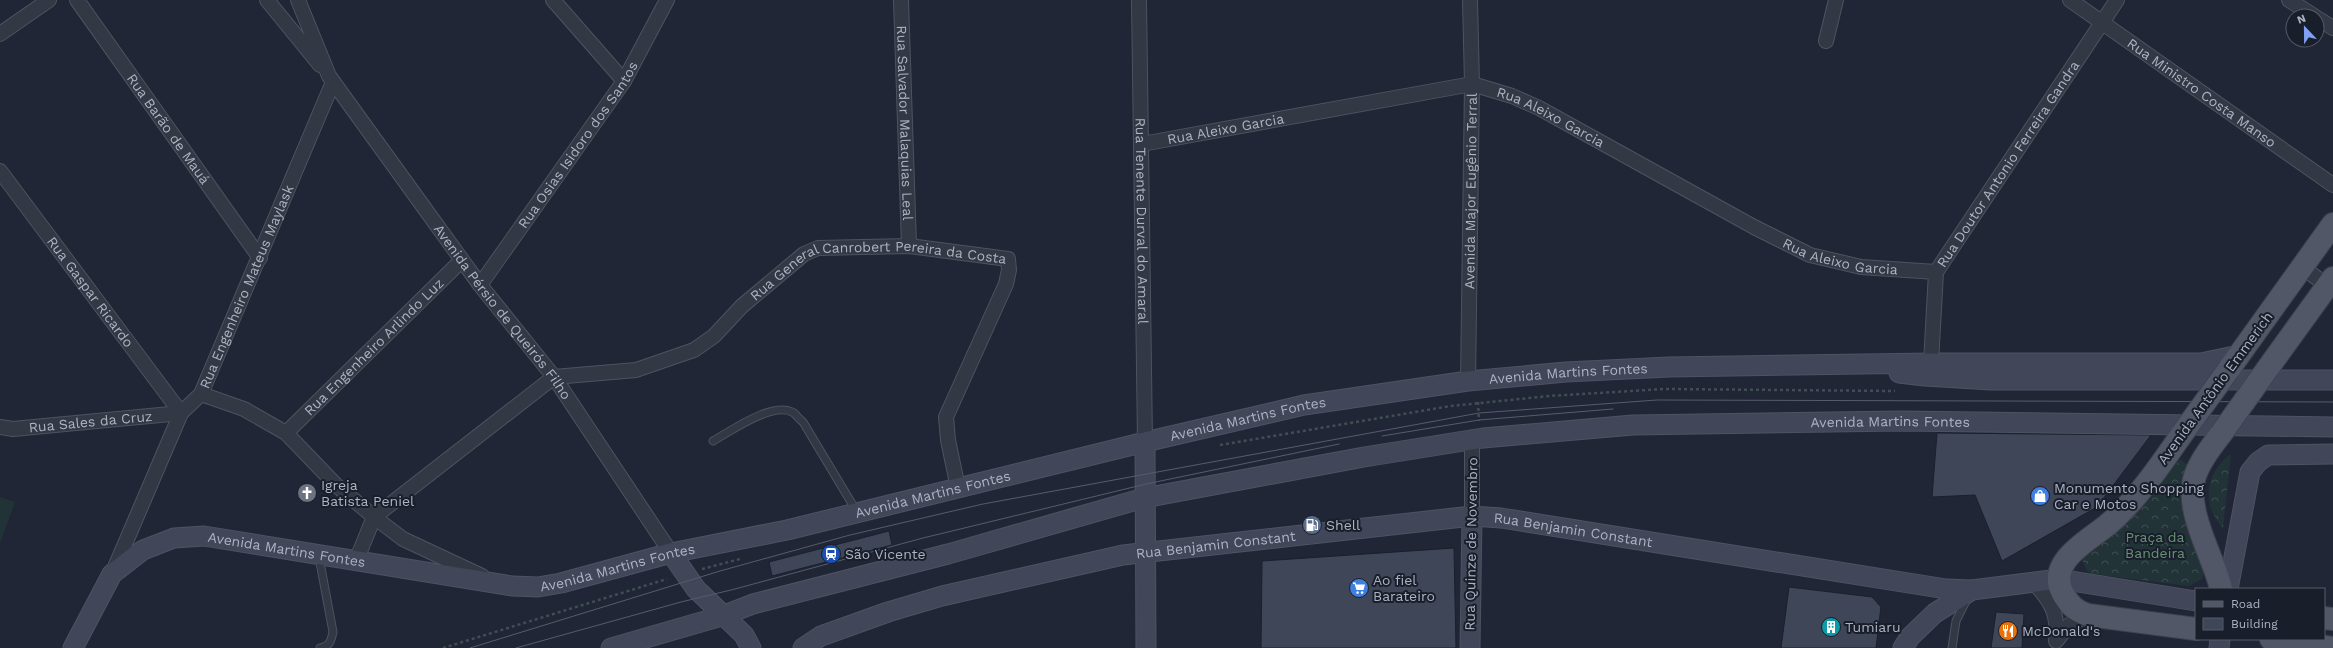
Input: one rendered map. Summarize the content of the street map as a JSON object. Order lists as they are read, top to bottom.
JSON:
{
  "streets": {
    "main road": [
      "Avenida Martins Fontes",
      "Avenida Antônio Emmerich",
      "Rua Benjamin Constant",
      "Rua Quinze de Novembro"
    ],
    "street": [
      "Rua Ministro Costa Manso",
      "Rua Aleixo Garcia",
      "Rua Salvador Malaquias Leal",
      "Rua Barão de Mauá",
      "Rua Osias Isidoro dos Santos",
      "Rua Doutor Antonio Ferreira Gandra",
      "Avenida Major Eugênio Terral",
      "Rua Tenente Durval do Amaral",
      "Rua General Canrobert Pereira da Costa",
      "Rua Engenheiro Mateus Maylask",
      "Rua Gaspar Ricardo",
      "Avenida Pérsio de Queirós Filho",
      "Rua Engenheiro Arlindo Luz",
      "Rua Sales da Cruz"
    ]
  },
  "crossings": [
    ["Rua Ministro Costa Manso", "Rua Doutor Antonio Ferreira Gandra"],
    ["Rua Aleixo Garcia", "Rua Doutor Antonio Ferreira Gandra"],
    ["Rua Aleixo Garcia", "Avenida Major Eugênio Terral"],
    ["Rua Aleixo Garcia", "Rua Tenente Durval do Amaral"],
    ["Rua Salvador Malaquias Leal", "Rua General Canrobert Pereira da Costa"],
    ["Rua Barão de Mauá", "Rua Engenheiro Mateus Maylask"],
    ["Rua Osias Isidoro dos Santos", "Avenida Pérsio de Queirós Filho"],
    ["Rua Doutor Antonio Ferreira Gandra", "Avenida Martins Fontes"],
    ["Avenida Major Eugênio Terral", "Avenida Martins Fontes"],
    ["Rua Tenente Durval do Amaral", "Avenida Martins Fontes"],
    ["Rua General Canrobert Pereira da Costa", "Avenida Pérsio de Queirós Filho"],
    ["Rua General Canrobert Pereira da Costa", "Avenida Martins Fontes"],
    ["Rua Engenheiro Mateus Maylask", "Rua Gaspar Ricardo"],
    ["Rua Engenheiro Mateus Maylask", "Avenida Pérsio de Queirós Filho"],
    ["Rua Engenheiro Mateus Maylask", "Avenida Martins Fontes"],
    ["Rua Engenheiro Mateus Maylask", "Rua Sales da Cruz"],
    ["Rua Gaspar Ricardo", "Rua Sales da Cruz"],
    ["Avenida Pérsio de Queirós Filho", "Rua Engenheiro Arlindo Luz"],
    ["Avenida Pérsio de Queirós Filho", "Avenida Martins Fontes"],
    ["Avenida Martins Fontes", "Avenida Antônio Emmerich"],
    ["Avenida Martins Fontes", "Rua Quinze de Novembro"],
    ["Rua Benjamin Constant", "Rua Quinze de Novembro"]
  ],
  "parks": ["Praça da Bandeira"],
  "places": {
    "church": ["Igreja Batista Peniel"],
    "shop": ["Monumento Shopping Car e Motos"],
    "fuel station": ["Shell"],
    "station": ["São Vicente"],
    "supermarket": ["Ao fiel Barateiro"],
    "building": ["Tumiaru"],
    "restaurant": ["McDonald's"]
  },
  "legend": ["Road", "Building"],
  "north": "top"
}
